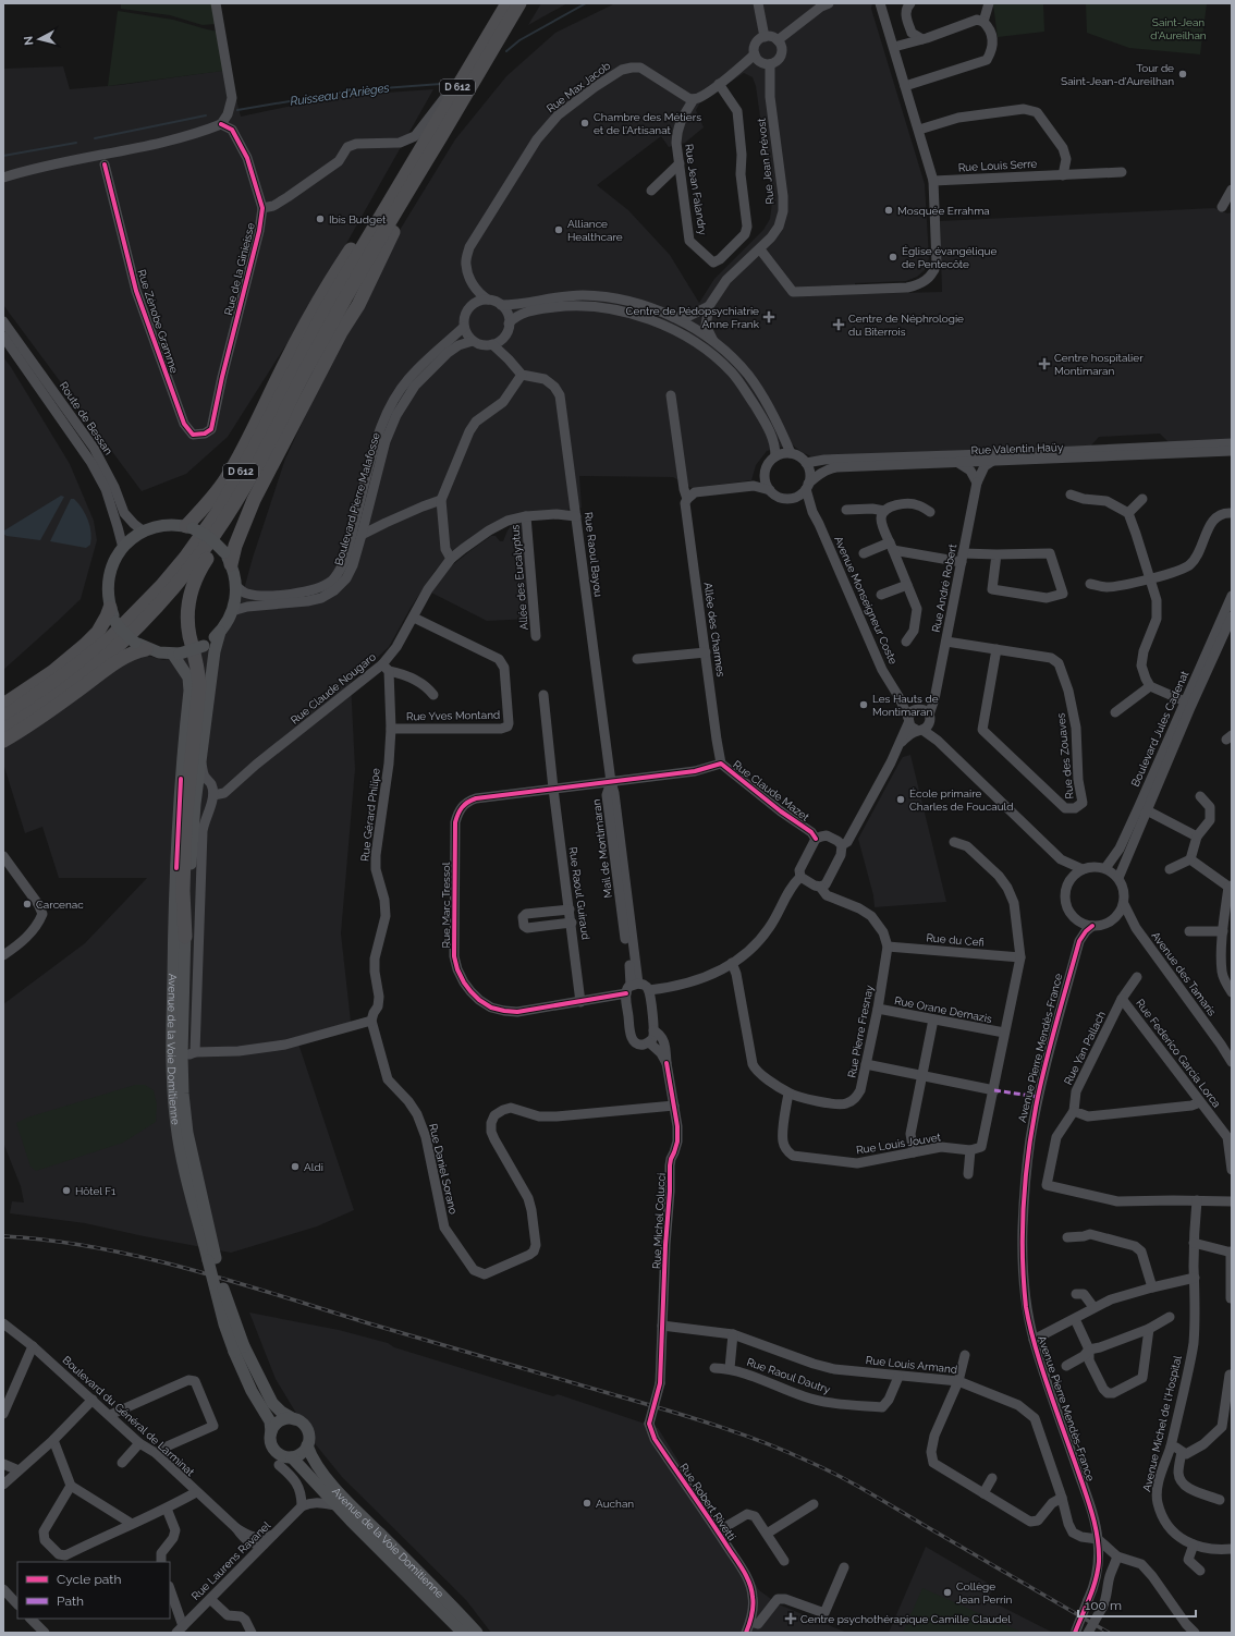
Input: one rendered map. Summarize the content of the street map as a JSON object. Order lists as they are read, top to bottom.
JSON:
{
  "streets": {
    "highway": ["D 612"],
    "main road": ["Avenue de la Voie Domitienne"],
    "street": [
      "Rue Max Jacob",
      "Rue Jean Prévost",
      "Rue Louis Serre",
      "Rue Jean Falandry",
      "Rue de la Ginieisse",
      "Rue Zénobe Gramme",
      "Route de Bessan",
      "Rue Valentin Haüy",
      "Boulevard Pierre Malafosse",
      "Rue Raoul Bayou",
      "Allée des Eucalyptus",
      "Rue André Robert",
      "Avenue Monseigneur Coste",
      "Allée des Charmes",
      "Rue Claude Nougaro",
      "Rue Yves Montand",
      "Boulevard Jules Cadenat",
      "Rue des Zouaves",
      "Rue Claude Mazet",
      "Rue Gérard Philipe",
      "Mail de Montimaran",
      "Rue Raoul Guiraud",
      "Rue Marc Tressol",
      "Rue du Cefi",
      "Avenue des Tamaris",
      "Rue Orane Demazis",
      "Rue Pierre Fresnay",
      "Avenue Pierre Mendès-France",
      "Rue Yan Pallach",
      "Rue Federico Garcia Lorca",
      "Rue Louis Jouvet",
      "Rue Daniel Sorano",
      "Rue Michel Colucci",
      "Rue Louis Armand",
      "Rue Raoul Dautry",
      "Boulevard du Général de Larminat",
      "Avenue Michel de l'Hospital",
      "Rue Robert Rivetti",
      "Rue Laurens Ravanel"
    ]
  },
  "crossings": [
    ["D 612", "Route de Bessan"],
    ["D 612", "Boulevard Pierre Malafosse"],
    ["D 612", "Avenue de la Voie Domitienne"],
    ["Rue Max Jacob", "Rue Jean Falandry"],
    ["Rue Max Jacob", "Boulevard Pierre Malafosse"],
    ["Rue de la Ginieisse", "Rue Zénobe Gramme"],
    ["Route de Bessan", "Boulevard Pierre Malafosse"],
    ["Route de Bessan", "Avenue de la Voie Domitienne"],
    ["Rue Valentin Haüy", "Rue André Robert"],
    ["Rue Valentin Haüy", "Avenue Monseigneur Coste"],
    ["Boulevard Pierre Malafosse", "Avenue de la Voie Domitienne"],
    ["Rue Raoul Bayou", "Rue Claude Nougaro"],
    ["Rue Raoul Bayou", "Rue Claude Mazet"],
    ["Rue Raoul Bayou", "Mail de Montimaran"],
    ["Rue Raoul Bayou", "Rue Marc Tressol"],
    ["Allée des Eucalyptus", "Rue Claude Nougaro"],
    ["Rue André Robert", "Avenue Monseigneur Coste"],
    ["Rue André Robert", "Rue des Zouaves"],
    ["Allée des Charmes", "Rue Claude Mazet"],
    ["Rue Claude Nougaro", "Rue Yves Montand"],
    ["Rue Claude Nougaro", "Rue Gérard Philipe"],
    ["Rue Claude Nougaro", "Avenue de la Voie Domitienne"],
    ["Rue Yves Montand", "Rue Gérard Philipe"],
    ["Boulevard Jules Cadenat", "Avenue des Tamaris"],
    ["Boulevard Jules Cadenat", "Avenue Pierre Mendès-France"],
    ["Rue Claude Mazet", "Mail de Montimaran"],
    ["Rue Claude Mazet", "Rue Marc Tressol"],
    ["Rue Gérard Philipe", "Rue Daniel Sorano"],
    ["Mail de Montimaran", "Rue Marc Tressol"],
    ["Mail de Montimaran", "Rue Michel Colucci"],
    ["Rue Raoul Guiraud", "Rue Marc Tressol"],
    ["Rue du Cefi", "Rue Pierre Fresnay"],
    ["Avenue des Tamaris", "Avenue Pierre Mendès-France"],
    ["Rue Orane Demazis", "Rue Pierre Fresnay"],
    ["Rue Pierre Fresnay", "Rue Louis Jouvet"],
    ["Avenue Pierre Mendès-France", "Rue Louis Armand"],
    ["Rue Yan Pallach", "Rue Federico Garcia Lorca"],
    ["Rue Daniel Sorano", "Rue Michel Colucci"],
    ["Rue Michel Colucci", "Rue Louis Armand"],
    ["Rue Michel Colucci", "Rue Robert Rivetti"],
    ["Rue Louis Armand", "Rue Raoul Dautry"],
    ["Boulevard du Général de Larminat", "Rue Laurens Ravanel"]
  ],
  "water": ["Ruisseau d'Arièges"],
  "parks": ["Saint-Jean d'Aureilhan"],
  "places": {
    "other": [
      "Tour de Saint-Jean-d'Aureilhan",
      "Chambre des Métiers et de l'Artisanat",
      "Mosquée Errahma",
      "Ibis Budget",
      "Alliance Healthcare",
      "Église évangélique de Pentecôte",
      "Les Hauts de Montimaran",
      "École primaire Charles de Foucauld",
      "Carcenac",
      "Aldi",
      "Hôtel F1",
      "Auchan",
      "Collège Jean Perrin"
    ],
    "health": [
      "Centre de Pédopsychiatrie Anne Frank",
      "Centre de Néphrologie du Biterrois",
      "Centre hospitalier Montimaran",
      "Centre psychothérapique Camille Claudel"
    ]
  },
  "legend": ["Cycle path", "Path"],
  "scale_bar": "100 m",
  "north": "left"
}
